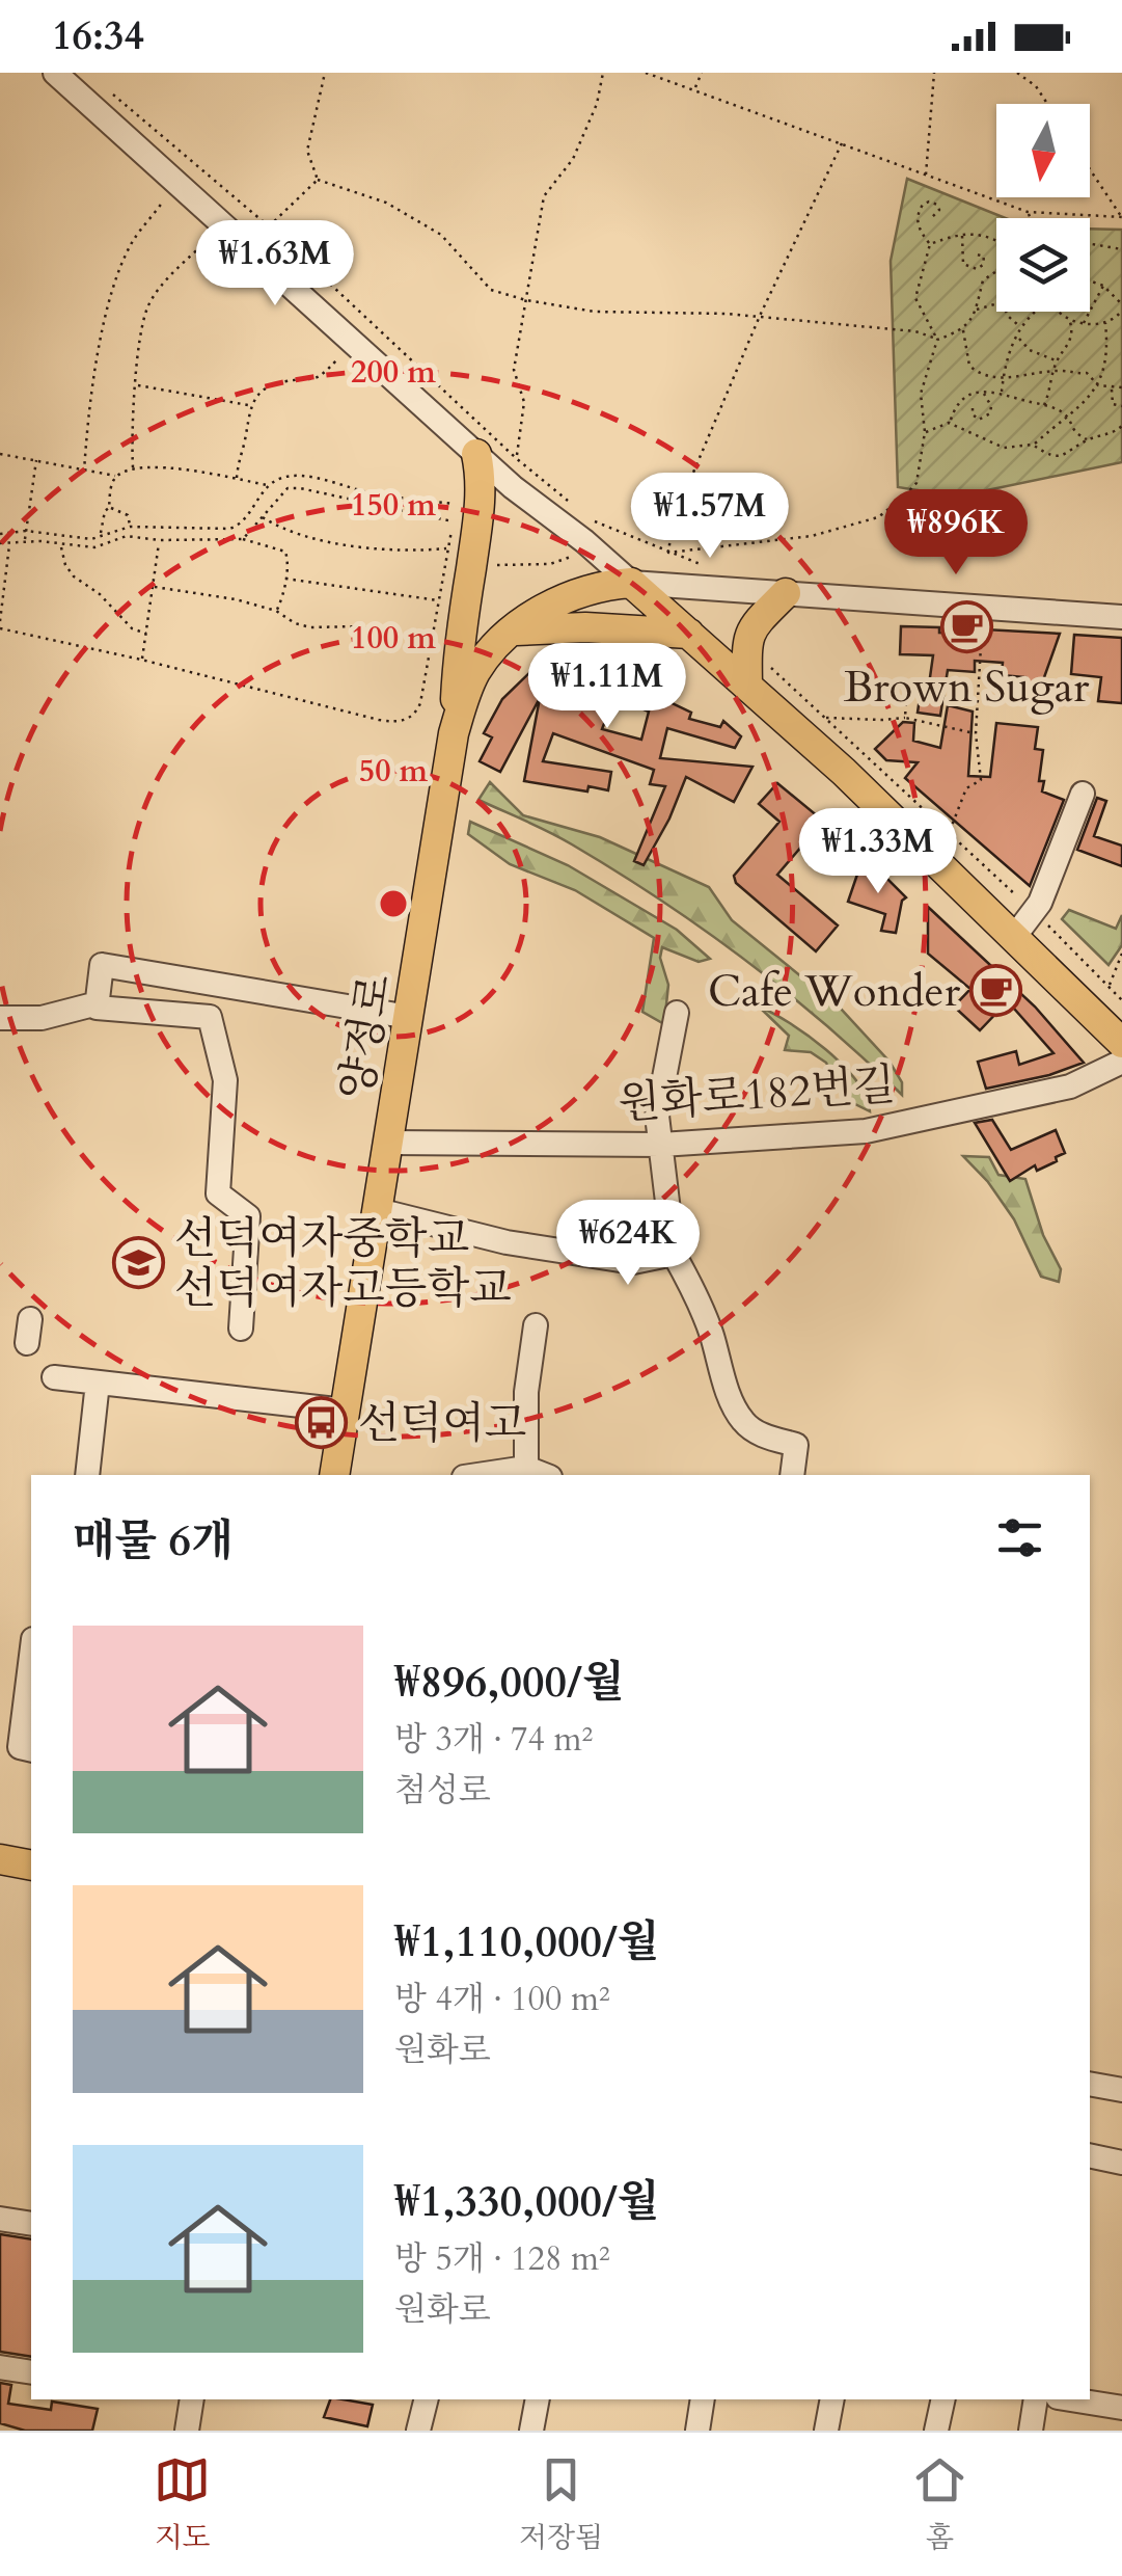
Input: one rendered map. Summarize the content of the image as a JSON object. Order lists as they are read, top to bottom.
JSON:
{
  "streets": {
    "main road": ["양정로"],
    "street": ["원화로182번길"]
  },
  "crossings": [
    ["양정로", "원화로182번길"]
  ],
  "places": {
    "cafe": ["Brown Sugar", "Cafe Wonder"],
    "school or university": ["선덕여자중학교 선덕여자고등학교"],
    "bus stop": ["선덕여고"]
  },
  "north": "bottom",
  "page": {
    "status": "16:34",
    "price": [
      "₩1.63M",
      "₩1.57M",
      "₩896K",
      "₩1.11M",
      "₩1.33M",
      "₩624K"
    ],
    "heading": "매물 6개",
    "list": [
      {
        "name": "₩896,000/월",
        "note": "방 3개 · 74 m² · 첨성로"
      },
      {
        "name": "₩1,110,000/월",
        "note": "방 4개 · 100 m² · 원화로"
      },
      {
        "name": "₩1,330,000/월",
        "note": "방 5개 · 128 m² · 원화로"
      }
    ],
    "tabs": ["지도", "저장됨", "홈"]
  },
  "rings": [
    "200 m",
    "150 m",
    "100 m",
    "50 m"
  ]
}
